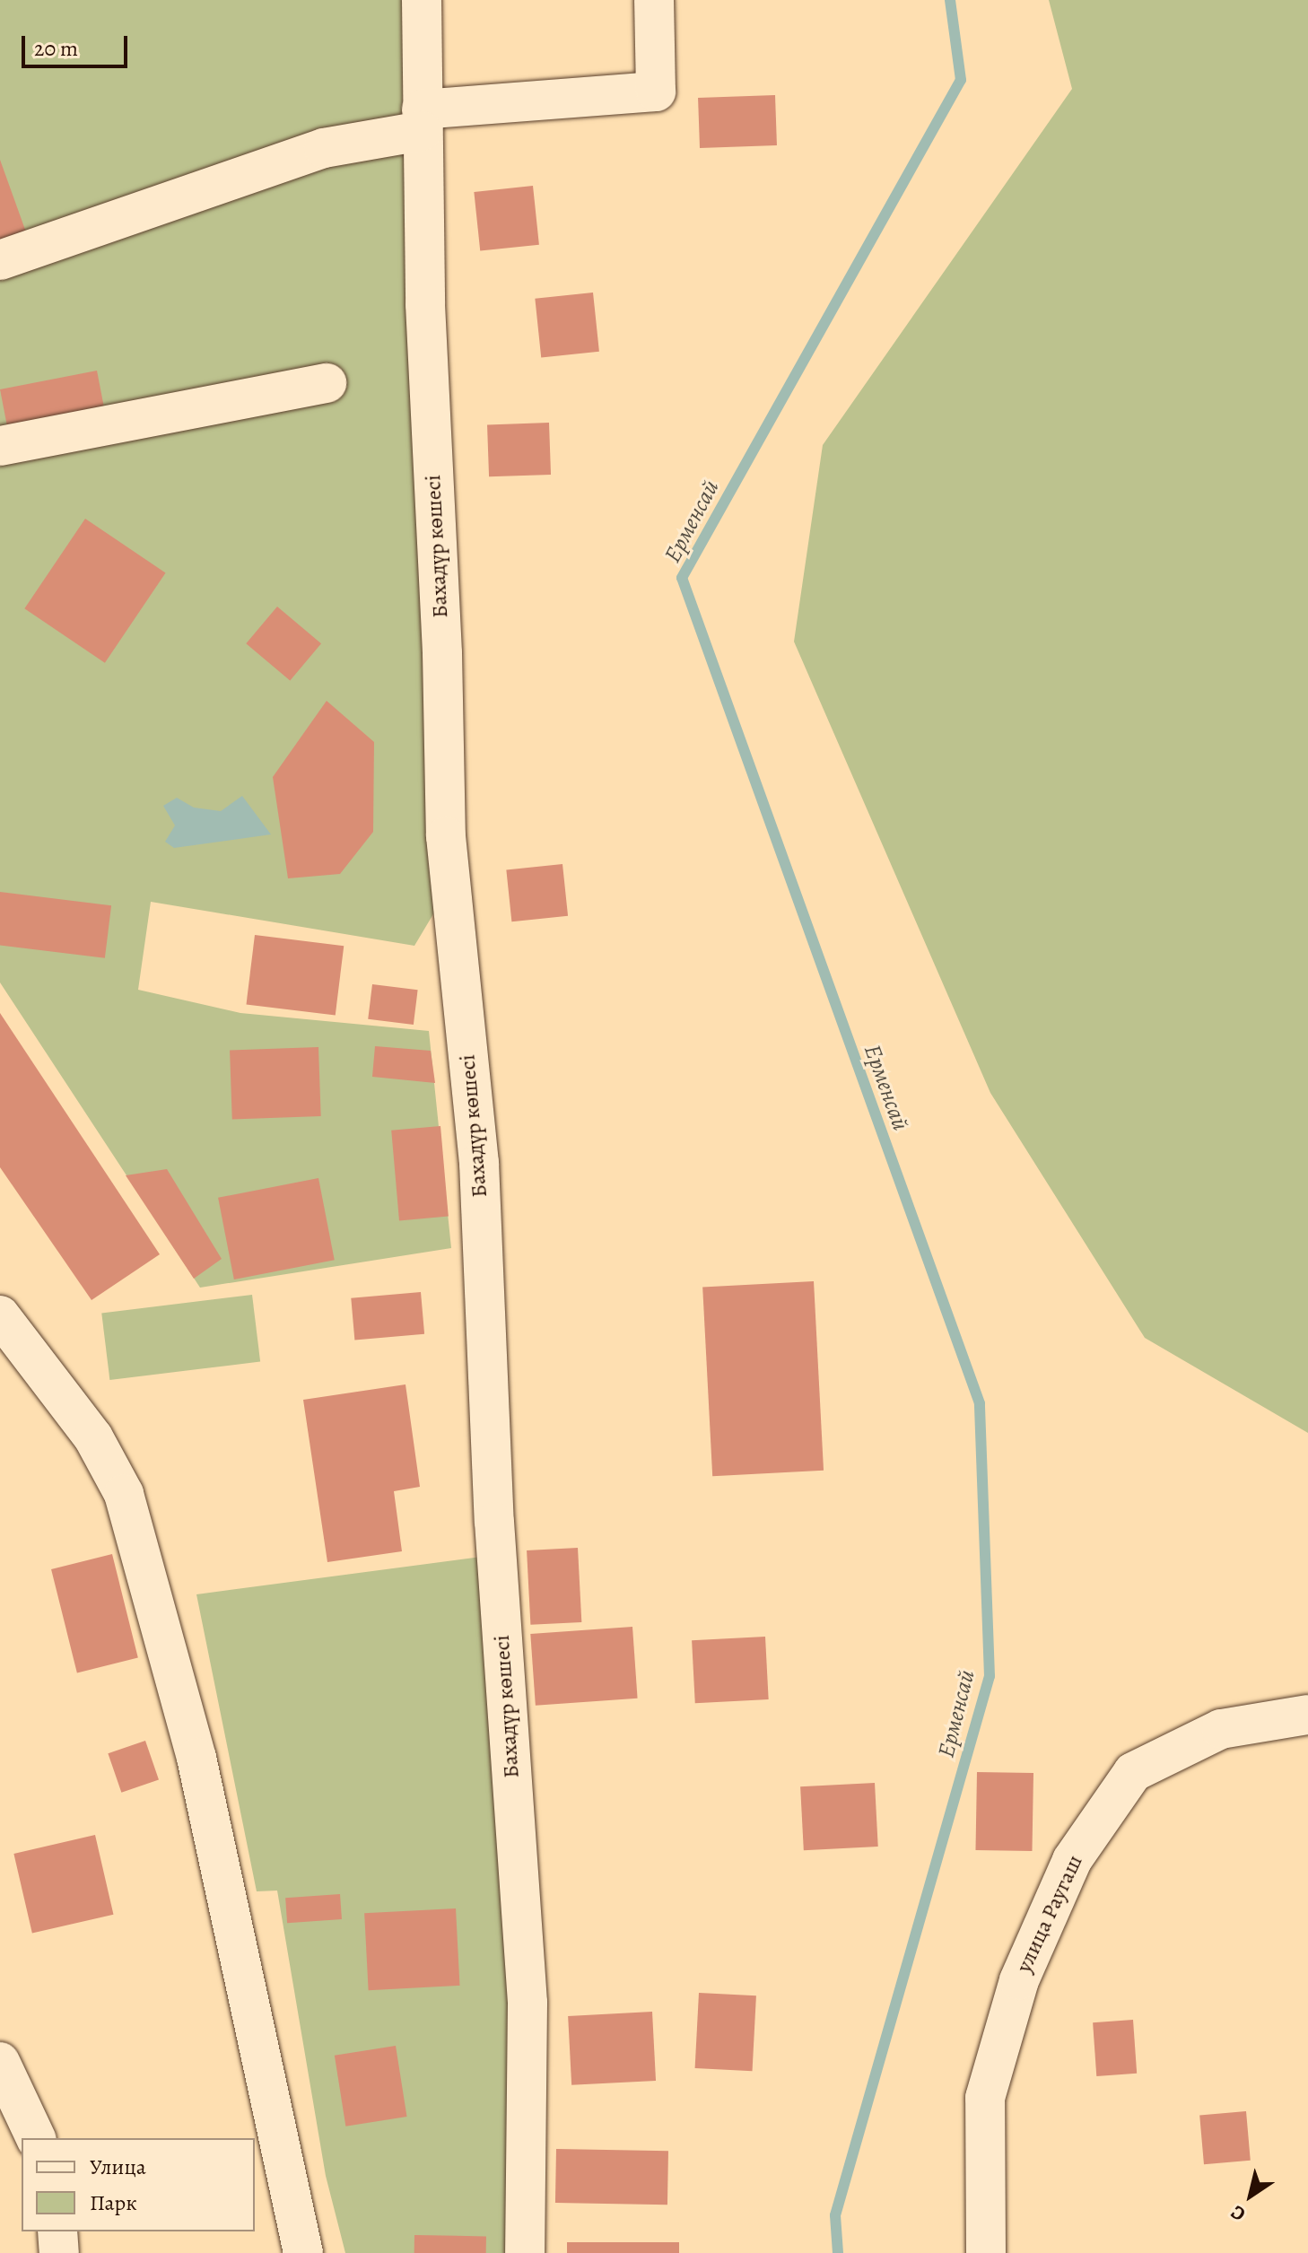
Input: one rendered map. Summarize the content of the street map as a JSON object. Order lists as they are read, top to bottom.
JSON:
{
  "streets": {
    "street": ["Бахадүр көшесі", "улица Раугаш"]
  },
  "water": ["Ерменсай"],
  "legend": ["Улица", "Парк"],
  "scale_bar": "20 m",
  "north": "bottom left"
}
